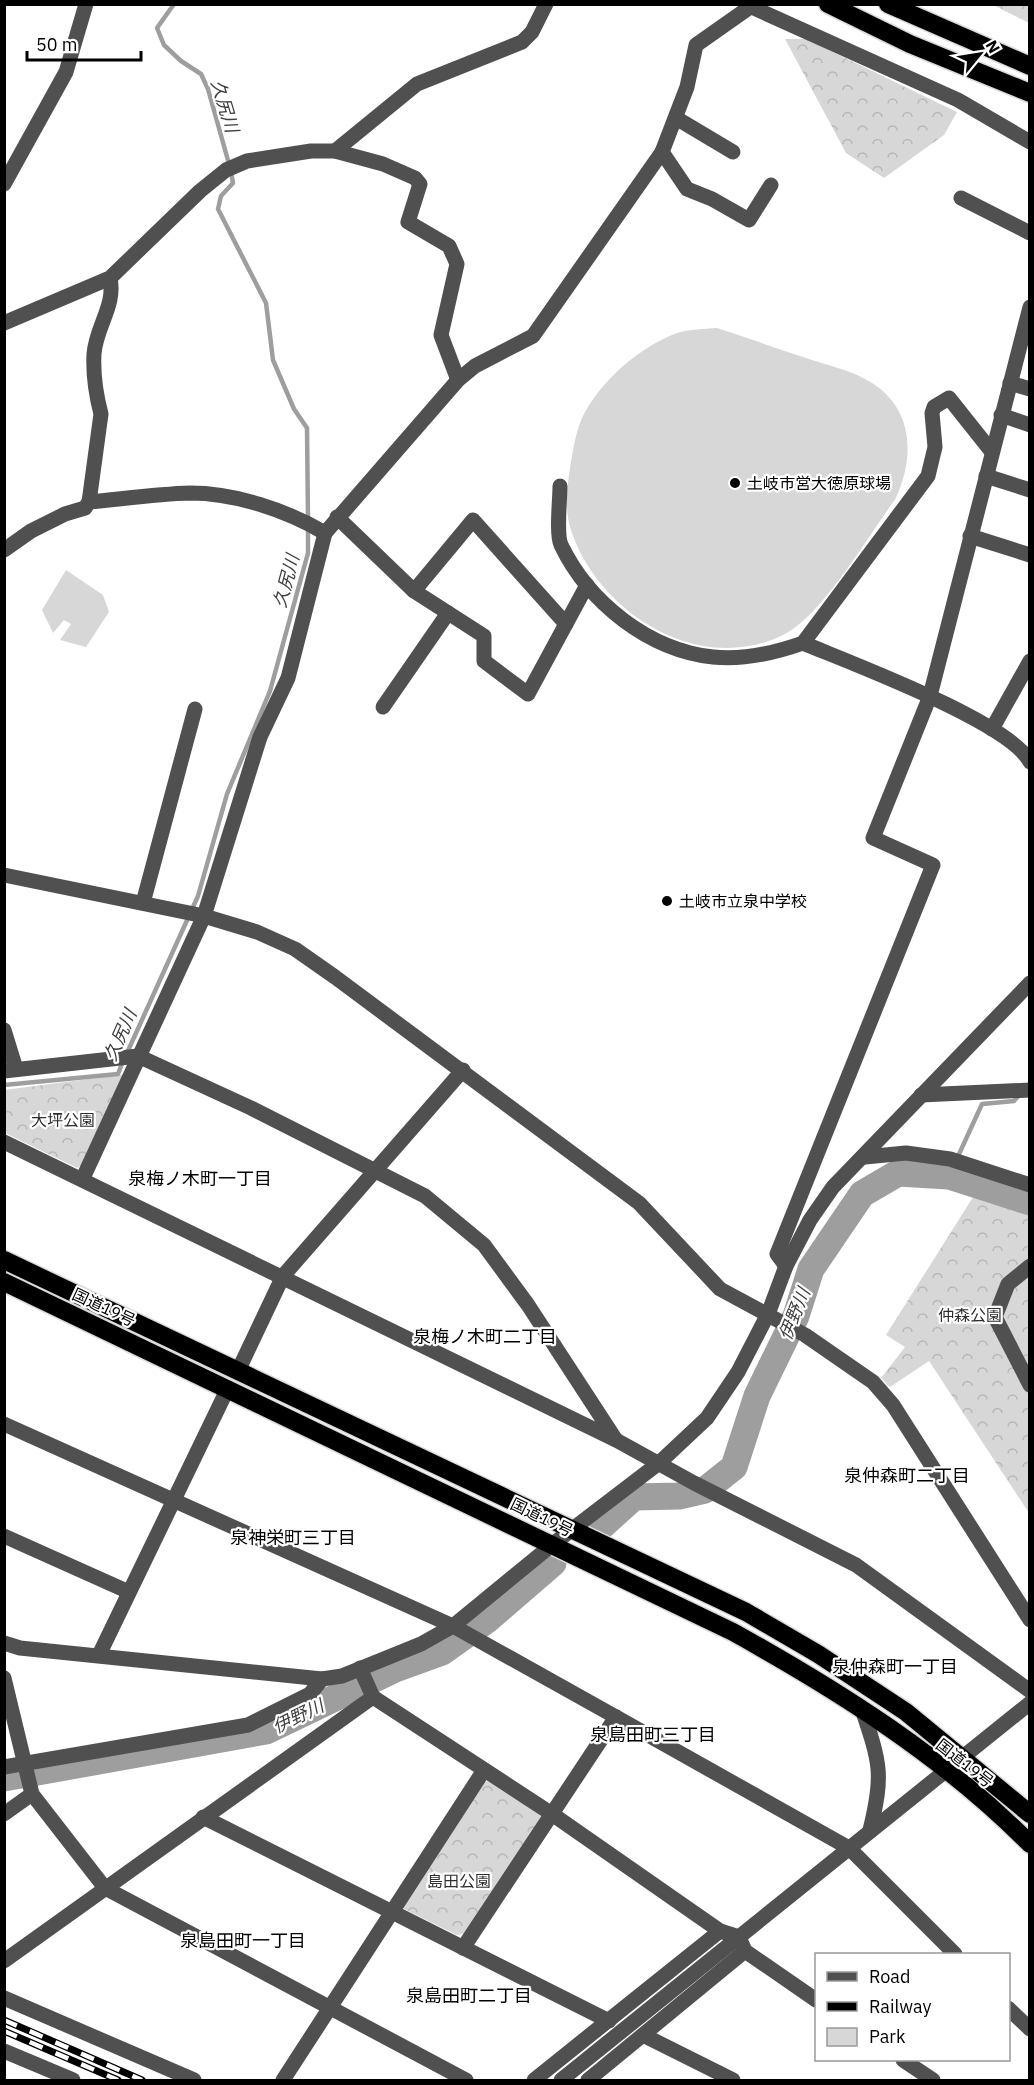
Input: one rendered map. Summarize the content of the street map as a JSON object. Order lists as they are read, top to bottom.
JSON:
{
  "streets": {
    "highway": ["国道19号"]
  },
  "districts": [
    "泉梅ノ木町一丁目",
    "泉梅ノ木町二丁目",
    "泉仲森町二丁目",
    "泉神栄町三丁目",
    "泉仲森町一丁目",
    "泉島田町三丁目",
    "泉島田町一丁目",
    "泉島田町二丁目"
  ],
  "water": ["久尻川", "伊野川"],
  "parks": ["大坪公園", "仲森公園", "島田公園"],
  "places": ["土岐市営大徳原球場", "土岐市立泉中学校"],
  "legend": ["Road", "Railway", "Park"],
  "scale_bar": "50 m",
  "north": "top right"
}
